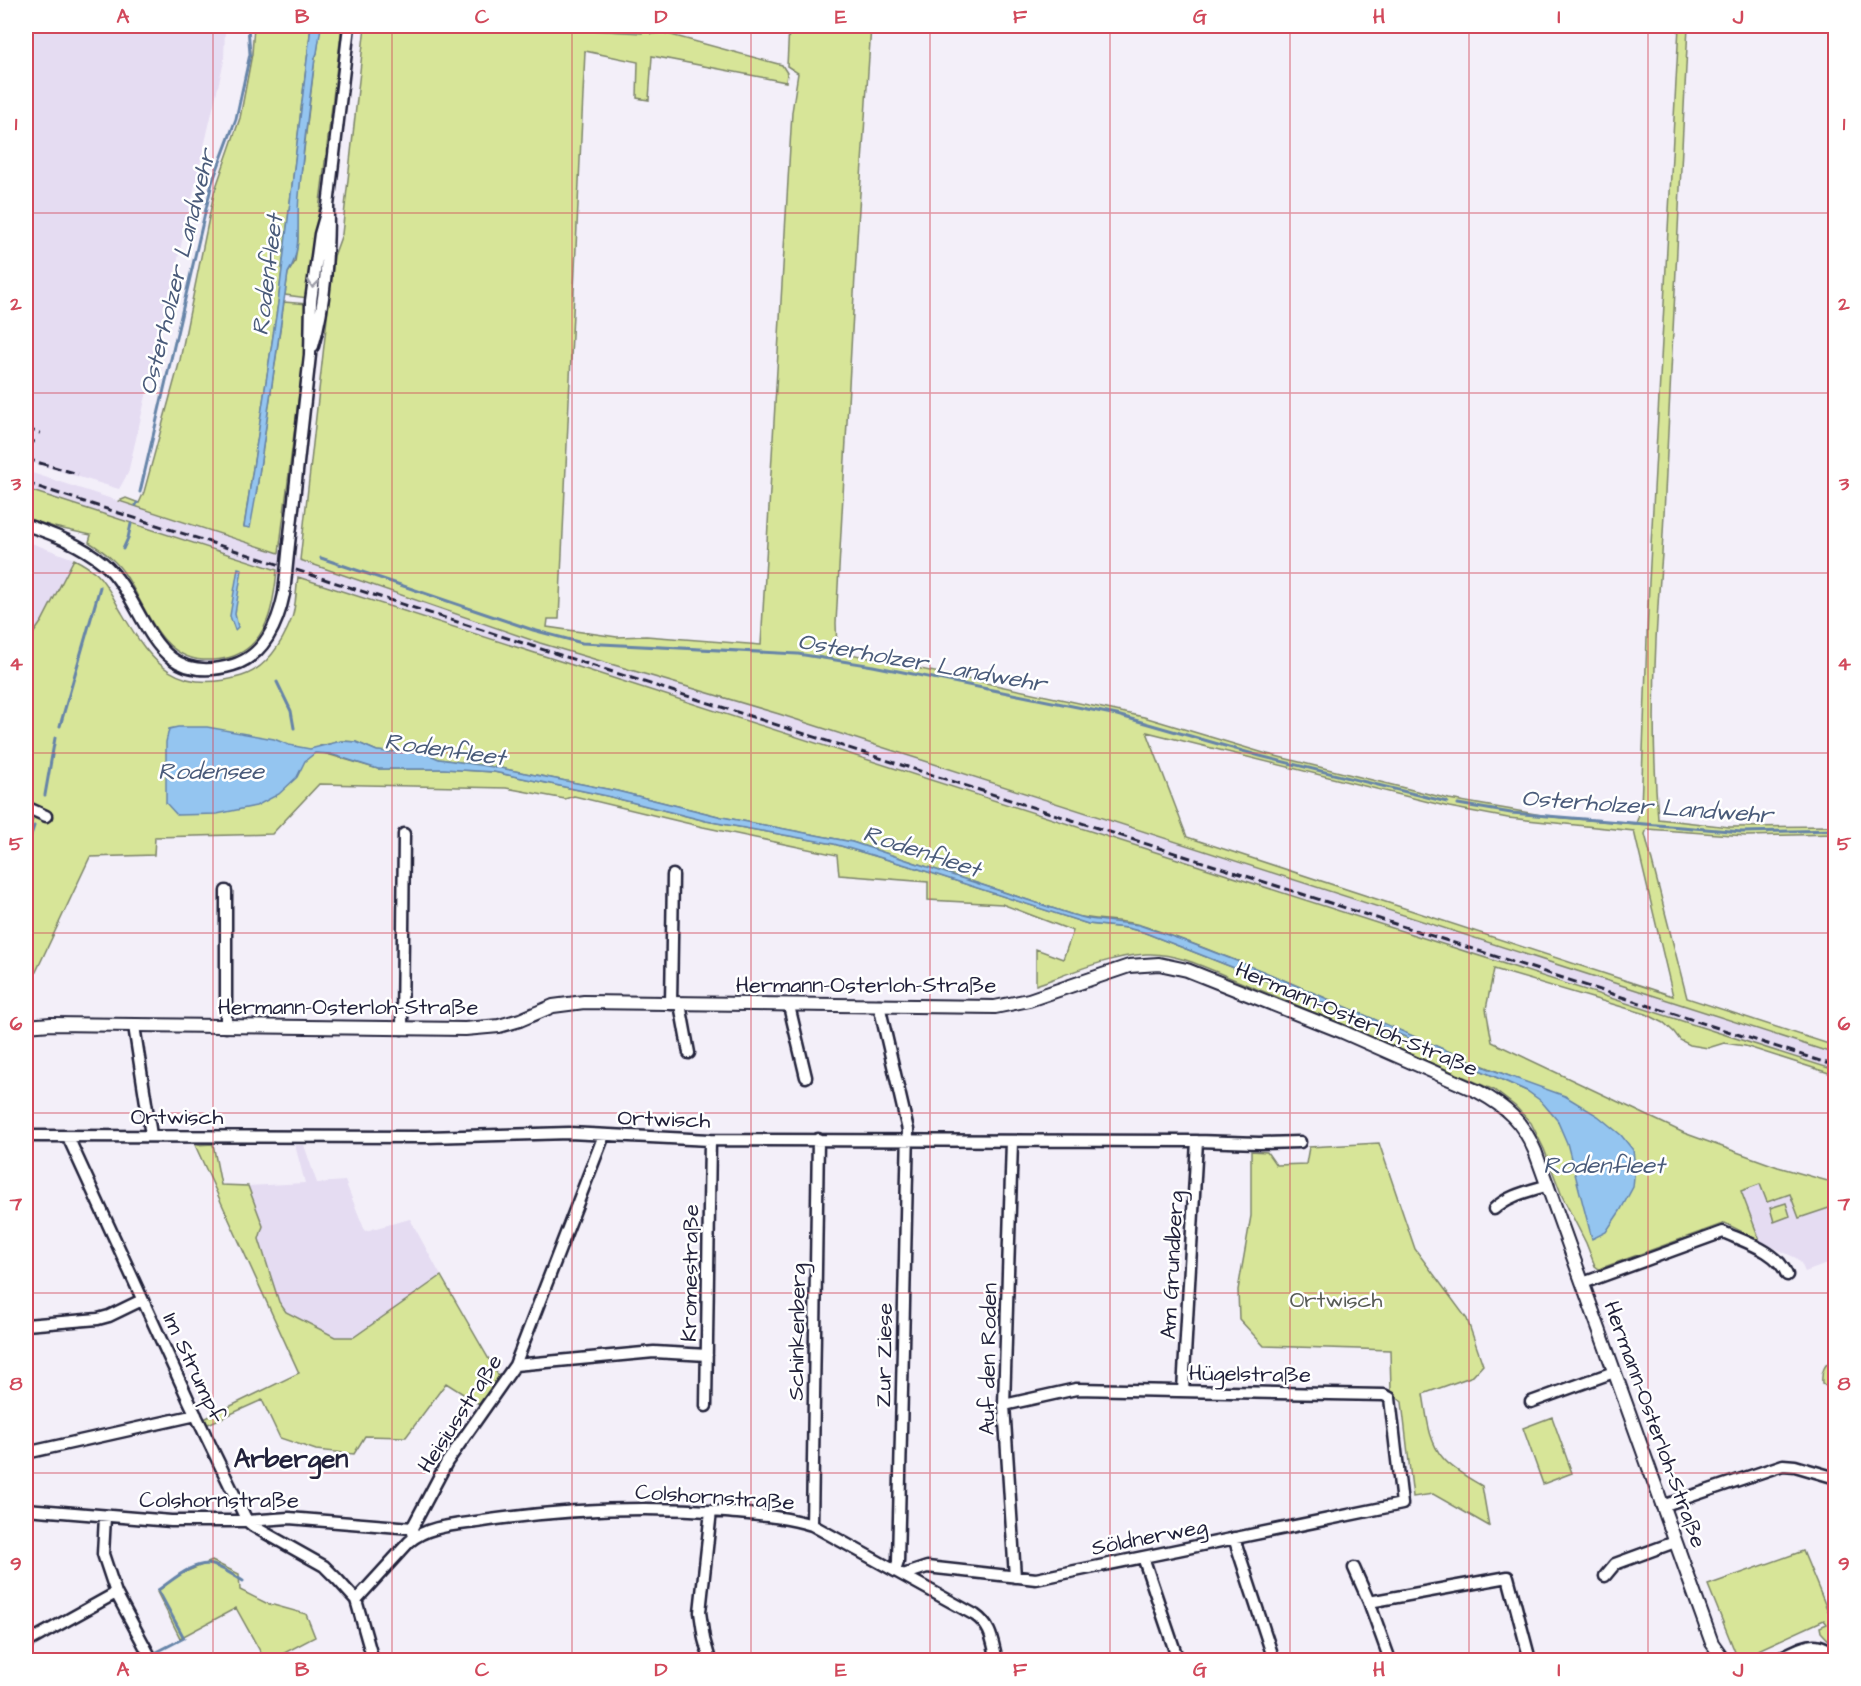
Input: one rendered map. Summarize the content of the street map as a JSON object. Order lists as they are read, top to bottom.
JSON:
{
  "streets": {
    "street": [
      "Hermann-Osterloh-Straße",
      "Ortwisch",
      "Am Grundberg",
      "Kromestraße",
      "Schinkenberg",
      "Zur Ziese",
      "Auf den Roden",
      "Im Strumpf",
      "Hügelstraße",
      "Heisiusstraße",
      "Colshornstraße",
      "Söldnerweg"
    ]
  },
  "crossings": [
    ["Hermann-Osterloh-Straße", "Zur Ziese"],
    ["Ortwisch", "Am Grundberg"],
    ["Ortwisch", "Kromestraße"],
    ["Ortwisch", "Schinkenberg"],
    ["Ortwisch", "Zur Ziese"],
    ["Ortwisch", "Auf den Roden"],
    ["Ortwisch", "Im Strumpf"],
    ["Ortwisch", "Heisiusstraße"],
    ["Am Grundberg", "Hügelstraße"],
    ["Schinkenberg", "Colshornstraße"],
    ["Zur Ziese", "Colshornstraße"],
    ["Zur Ziese", "Söldnerweg"],
    ["Auf den Roden", "Hügelstraße"],
    ["Auf den Roden", "Söldnerweg"],
    ["Im Strumpf", "Colshornstraße"],
    ["Hügelstraße", "Söldnerweg"],
    ["Heisiusstraße", "Colshornstraße"],
    ["Colshornstraße", "Söldnerweg"]
  ],
  "districts": ["Arbergen"],
  "water": ["Osterholzer Landwehr", "Rodenfleet", "Rodensee"],
  "parks": ["Ortwisch"],
  "grid": {
    "columns": [
      "A",
      "B",
      "C",
      "D",
      "E",
      "F",
      "G",
      "H",
      "I",
      "J"
    ],
    "rows": [
      "1",
      "2",
      "3",
      "4",
      "5",
      "6",
      "7",
      "8",
      "9"
    ]
  }
}
